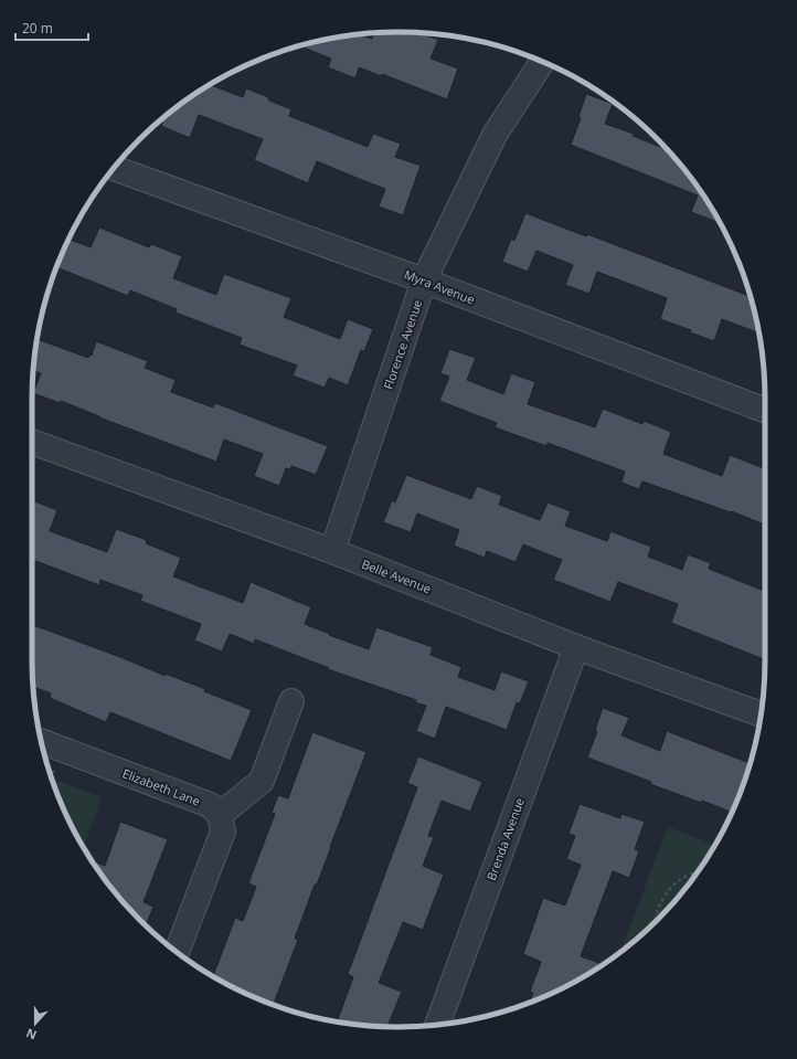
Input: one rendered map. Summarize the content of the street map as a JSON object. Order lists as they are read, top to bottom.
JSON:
{
  "streets": {
    "street": [
      "Myra Avenue",
      "Florence Avenue",
      "Belle Avenue",
      "Elizabeth Lane",
      "Brenda Avenue"
    ]
  },
  "crossings": [
    ["Myra Avenue", "Florence Avenue"],
    ["Florence Avenue", "Belle Avenue"],
    ["Belle Avenue", "Brenda Avenue"]
  ],
  "scale_bar": "20 m",
  "north": "bottom"
}
